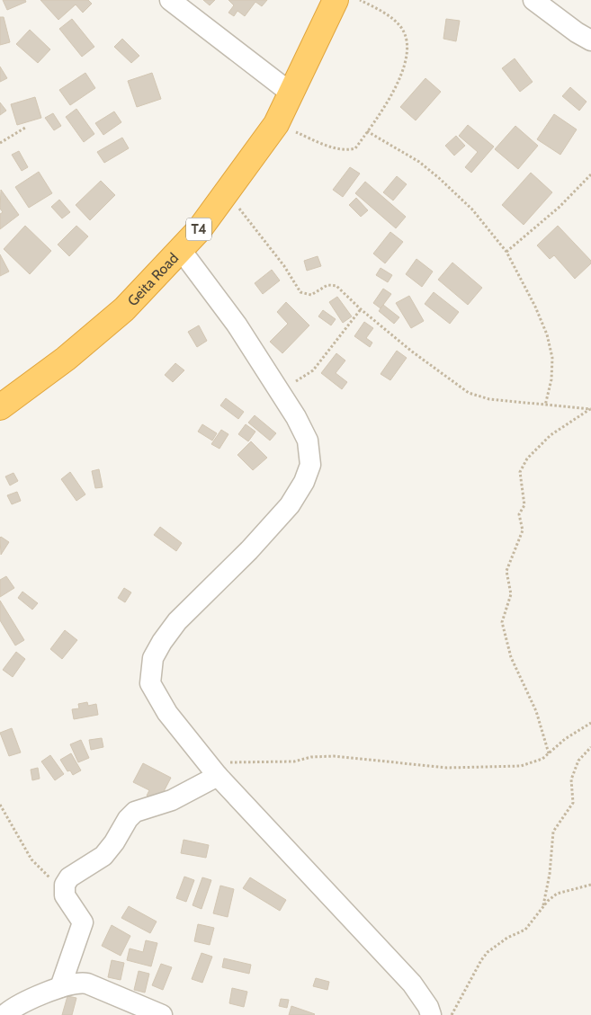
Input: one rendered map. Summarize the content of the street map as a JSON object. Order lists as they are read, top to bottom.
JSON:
{
  "streets": {
    "highway": ["T4", "Geita Road"]
  }
}
